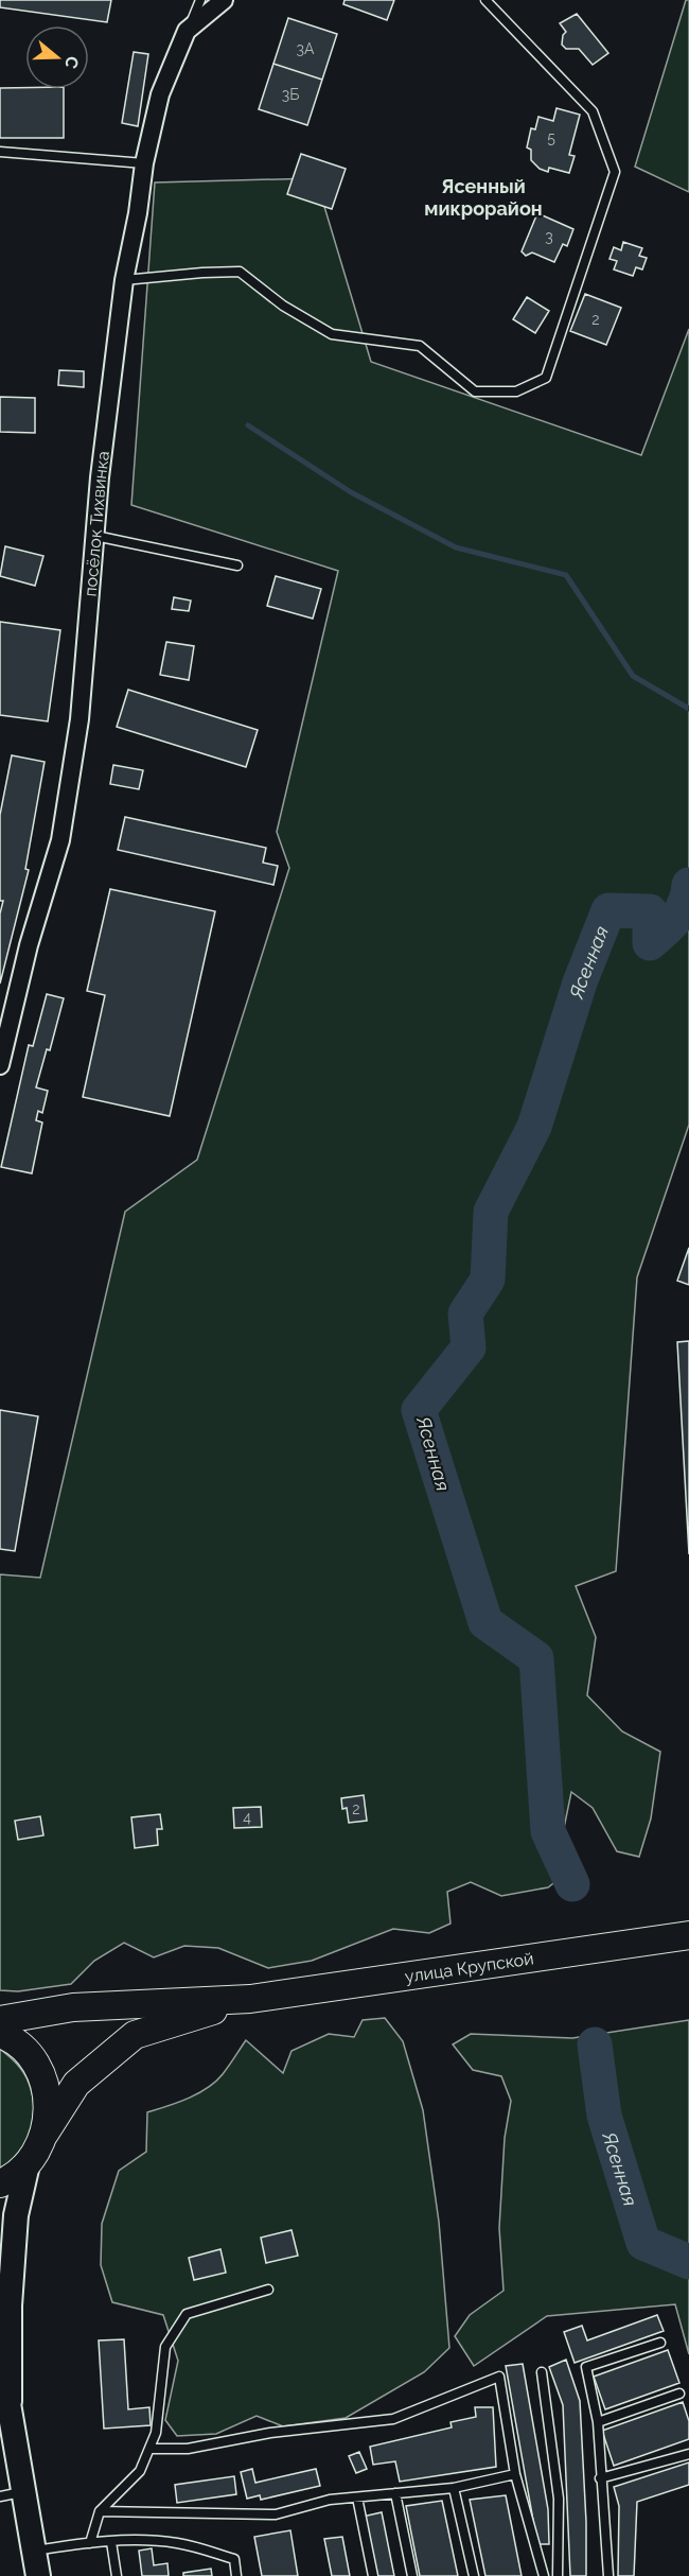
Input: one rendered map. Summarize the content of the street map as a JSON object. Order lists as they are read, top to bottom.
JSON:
{
  "streets": {
    "main road": ["улица Крупской"],
    "street": ["посёлок Тихвинка"]
  },
  "districts": ["Ясенный микрорайон"],
  "water": ["Ясенная"],
  "house_numbers": [
    "3А",
    "3Б",
    "5",
    "3",
    "2",
    "2",
    "4"
  ],
  "north": "right"
}
